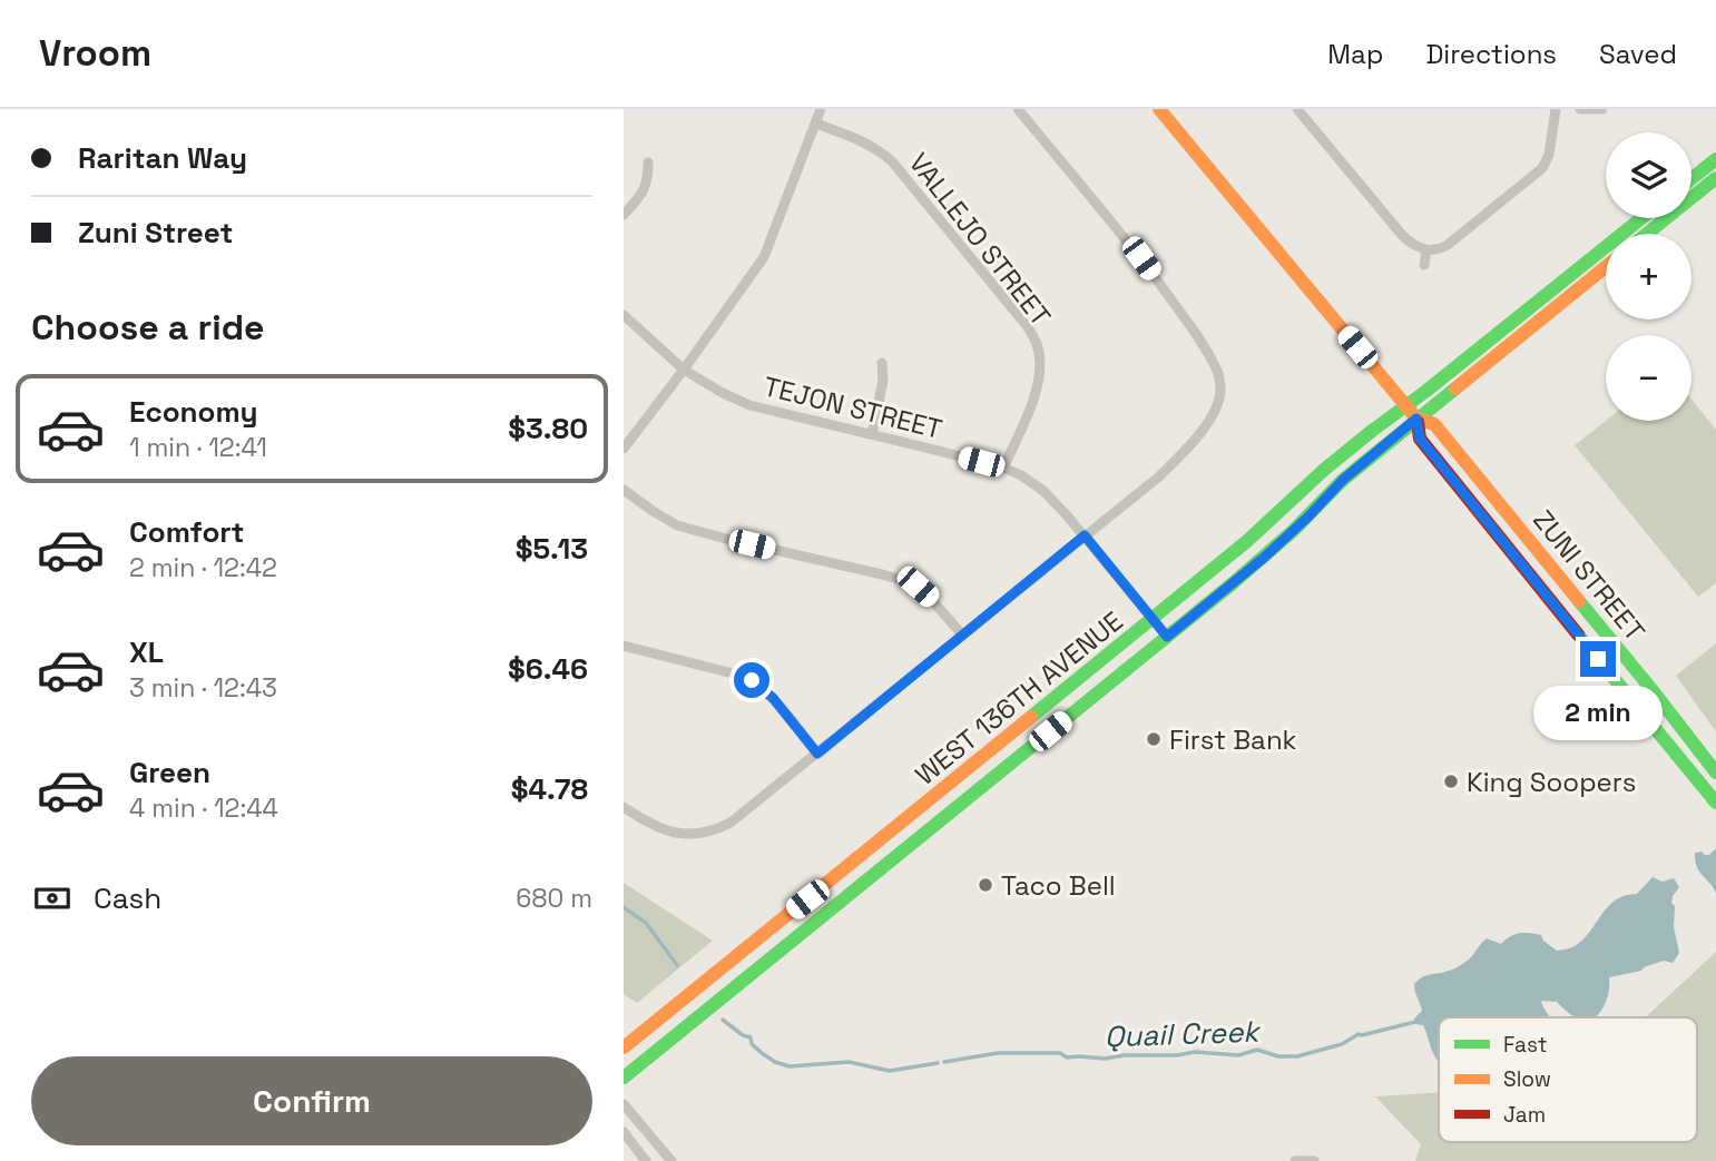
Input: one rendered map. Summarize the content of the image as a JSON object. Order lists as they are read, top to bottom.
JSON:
{
  "streets": {
    "main road": ["ZUNI STREET", "WEST 136TH AVENUE"],
    "street": ["VALLEJO STREET", "TEJON STREET"]
  },
  "crossings": [
    ["VALLEJO STREET", "TEJON STREET"],
    ["TEJON STREET", "WEST 136TH AVENUE"],
    ["ZUNI STREET", "WEST 136TH AVENUE"]
  ],
  "water": ["Quail Creek"],
  "places": ["First Bank", "King Soopers", "Taco Bell"],
  "legend": ["Fast", "Slow", "Jam"],
  "page": {
    "header": "Vroom",
    "nav": ["Map", "Directions", "Saved"],
    "banner": ["Raritan Way", "Zuni Street"],
    "map_buttons": ["+", "−"],
    "heading": "Choose a ride",
    "list": [
      {
        "name": "Economy",
        "note": "1 min · 12:41",
        "value": "$3.80"
      },
      {
        "name": "Comfort",
        "note": "2 min · 12:42",
        "value": "$5.13"
      },
      {
        "name": "XL",
        "note": "3 min · 12:43",
        "value": "$6.46"
      },
      {
        "name": "Green",
        "note": "4 min · 12:44",
        "value": "$4.78"
      }
    ],
    "bubble": "2 min",
    "pay": ["Cash", "680 m"],
    "buttons": "Confirm"
  }
}
